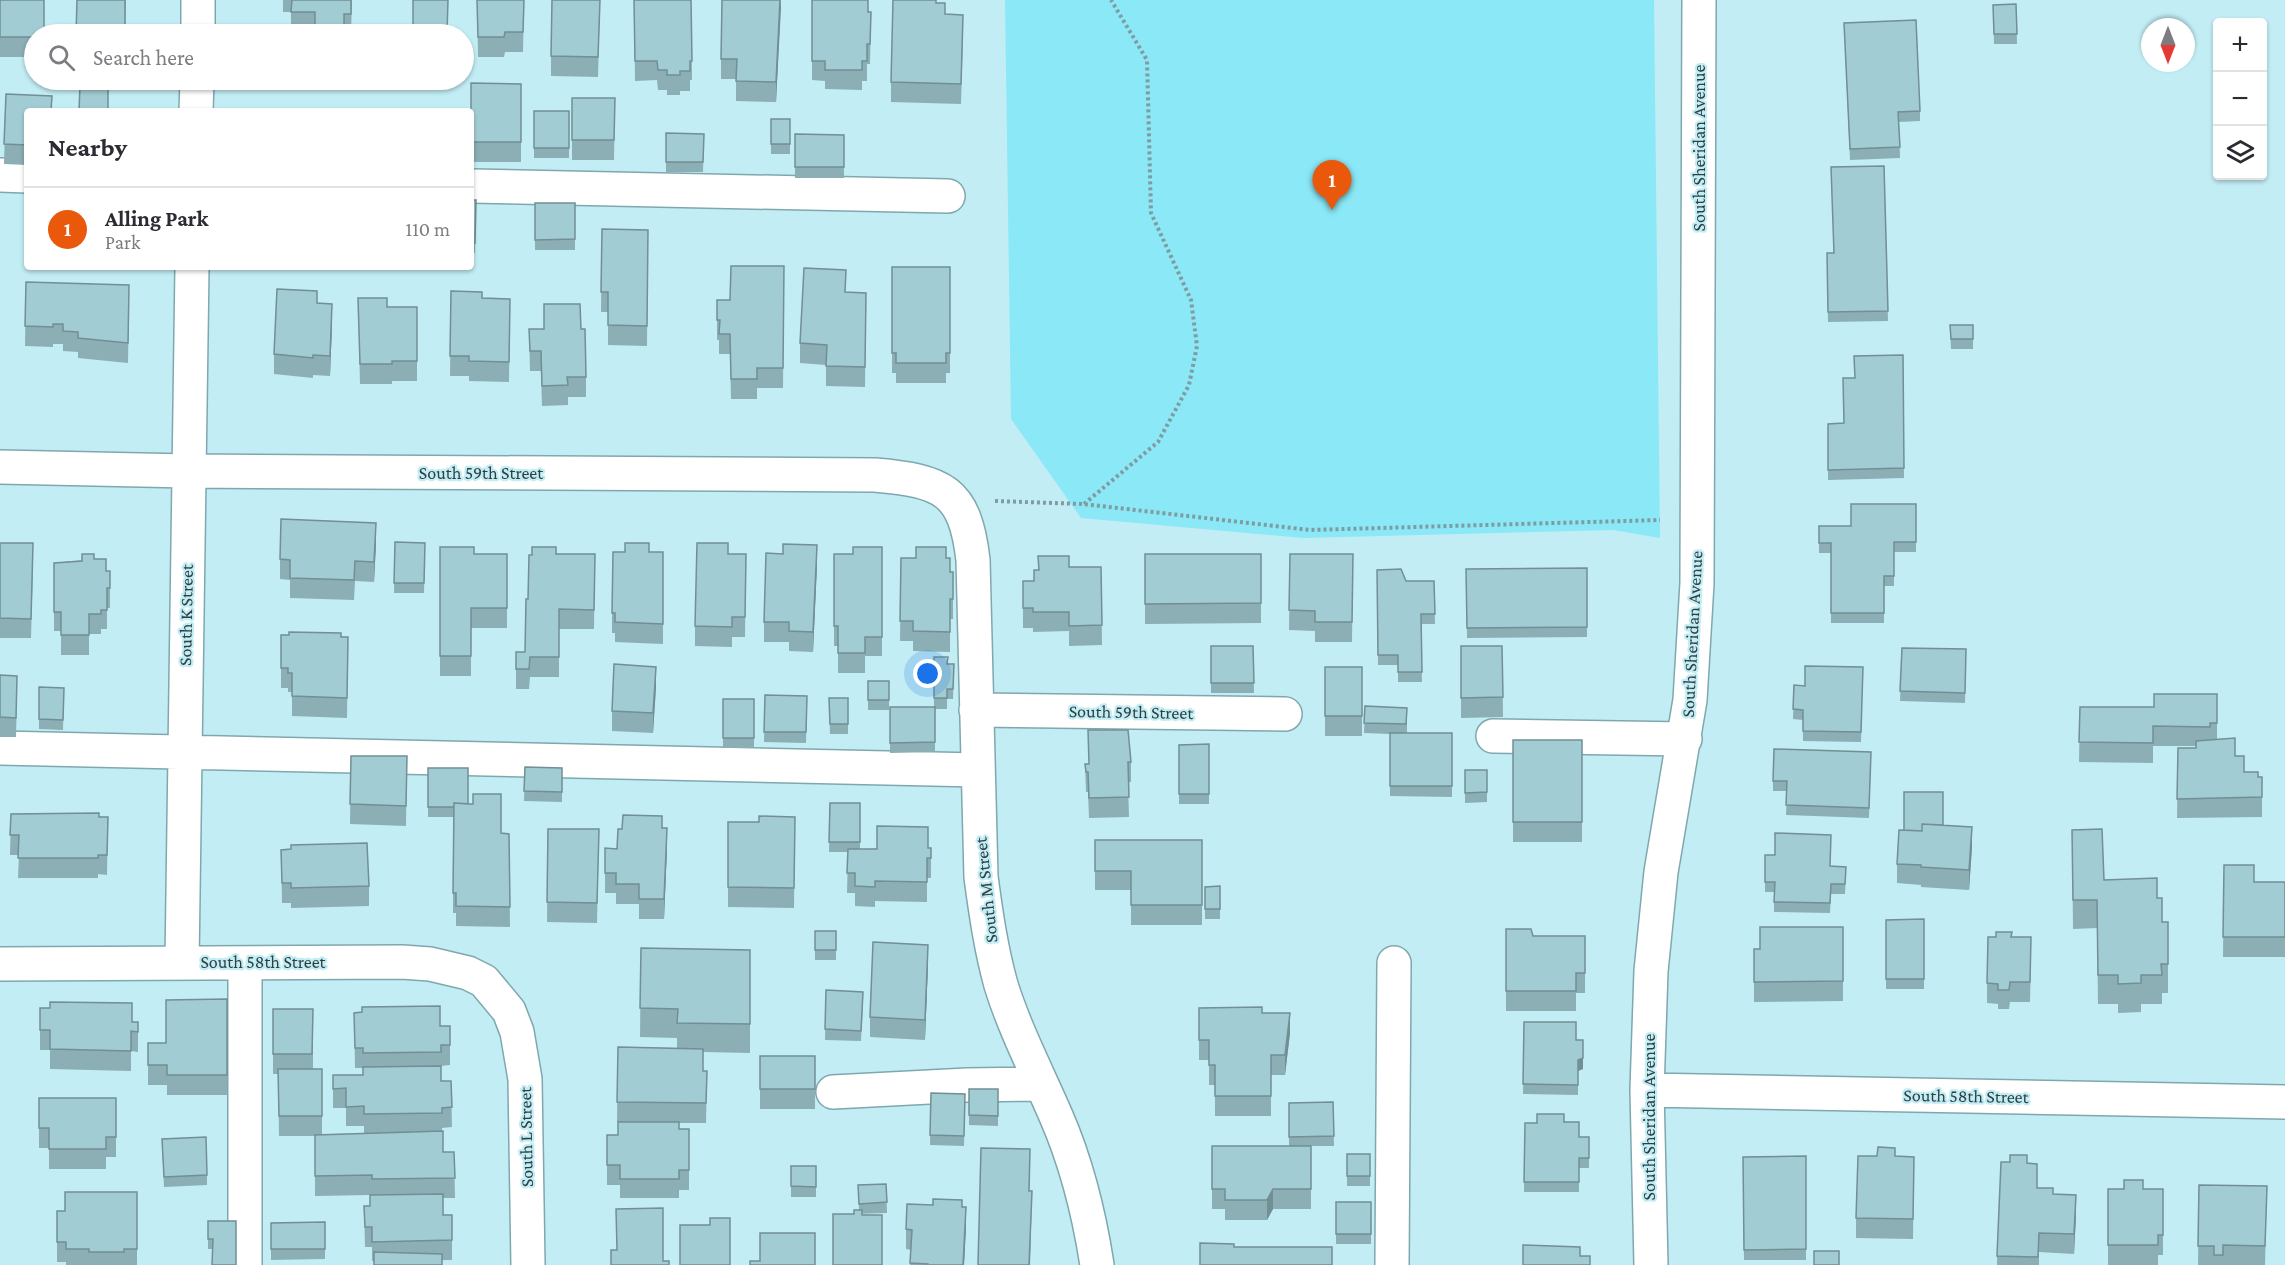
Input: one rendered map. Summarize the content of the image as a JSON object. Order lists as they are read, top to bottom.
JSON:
{
  "streets": {
    "street": [
      "South Sheridan Avenue",
      "South 59th Street",
      "South K Street",
      "South M Street",
      "South 58th Street",
      "South L Street"
    ]
  },
  "crossings": [
    ["South Sheridan Avenue", "South 58th Street"],
    ["South 59th Street", "South K Street"],
    ["South 59th Street", "South M Street"],
    ["South K Street", "South 58th Street"],
    ["South 58th Street", "South L Street"]
  ],
  "north": "bottom",
  "page": {
    "map_buttons": ["+", "−"],
    "search": "Search here",
    "heading": "Nearby",
    "pins": "1",
    "list": [
      {
        "mark": "1",
        "name": "Alling Park",
        "note": "Park",
        "value": "110 m"
      }
    ]
  }
}
